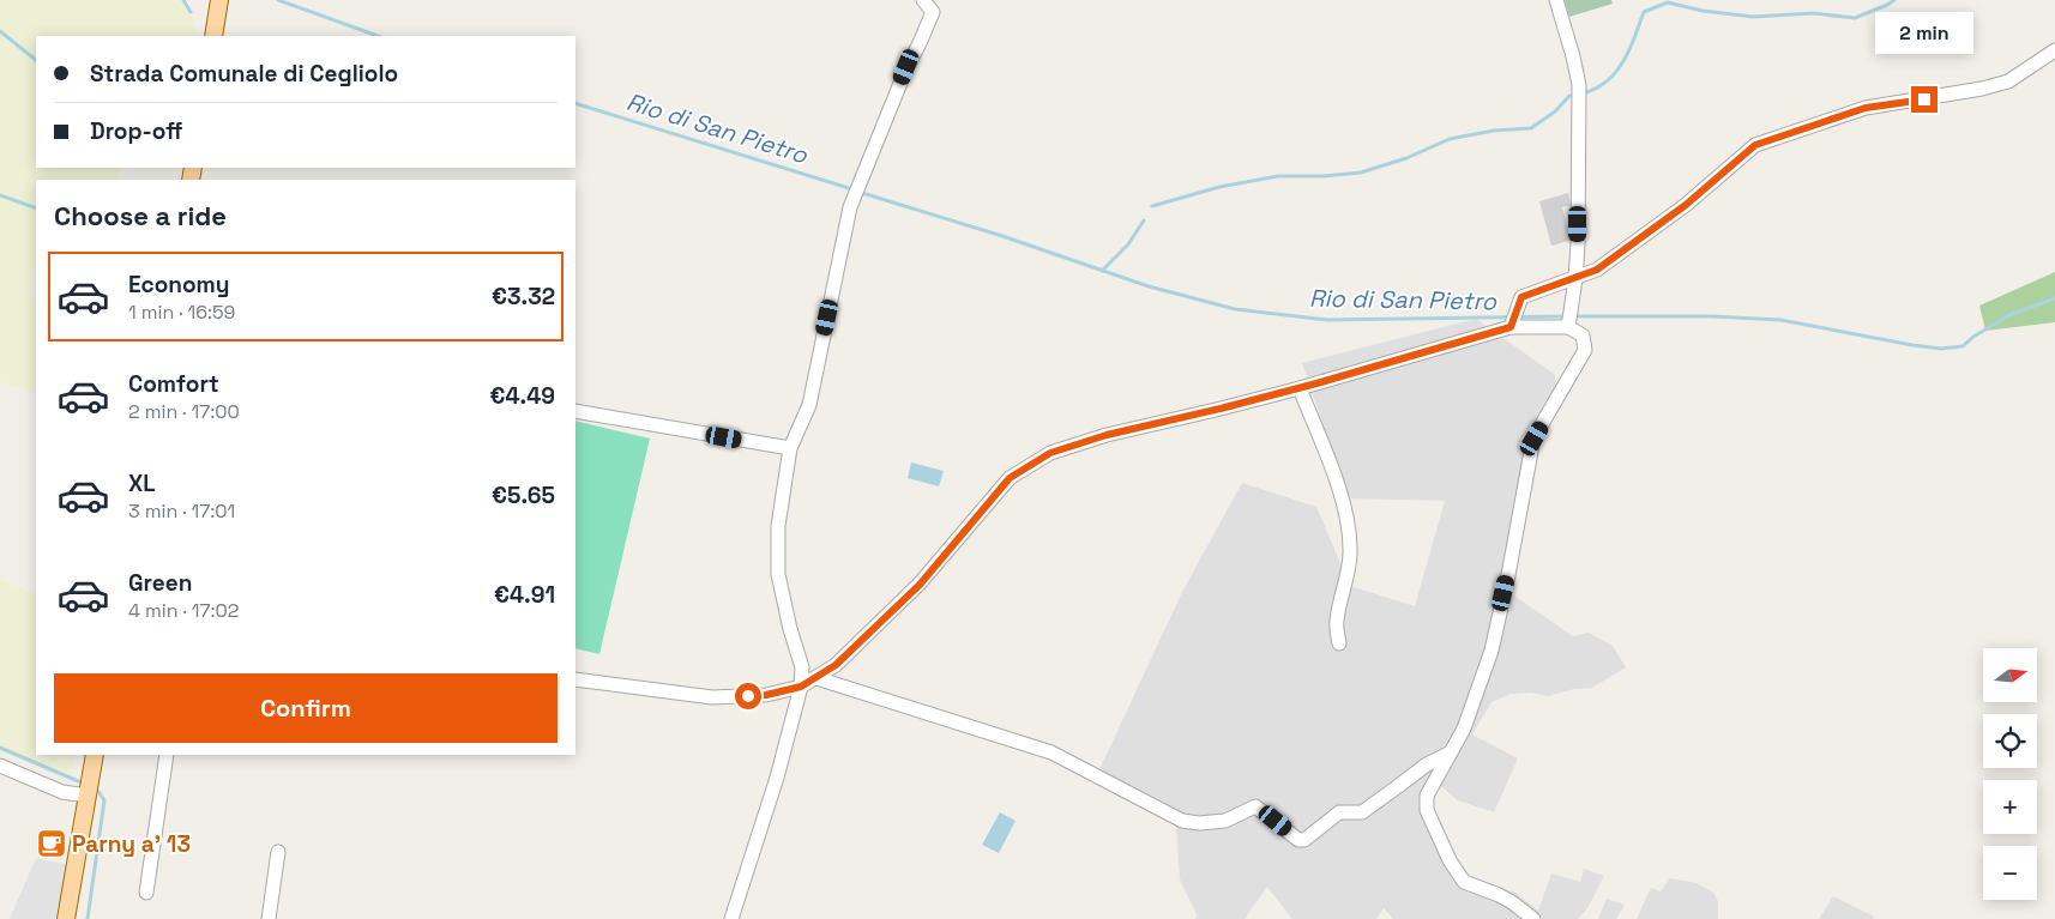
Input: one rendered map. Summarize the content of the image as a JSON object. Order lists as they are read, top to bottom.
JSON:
{
  "water": ["Rio di San Pietro"],
  "places": {
    "cafe": ["Parny a' 13"]
  },
  "north": "right",
  "page": {
    "bubble": "2 min",
    "banner": ["Strada Comunale di Cegliolo", "Drop-off"],
    "heading": "Choose a ride",
    "list": [
      {
        "name": "Economy",
        "note": "1 min · 16:59",
        "value": "€3.32"
      },
      {
        "name": "Comfort",
        "note": "2 min · 17:00",
        "value": "€4.49"
      },
      {
        "name": "XL",
        "note": "3 min · 17:01",
        "value": "€5.65"
      },
      {
        "name": "Green",
        "note": "4 min · 17:02",
        "value": "€4.91"
      }
    ],
    "map_buttons": ["+", "−"],
    "buttons": "Confirm"
  }
}
